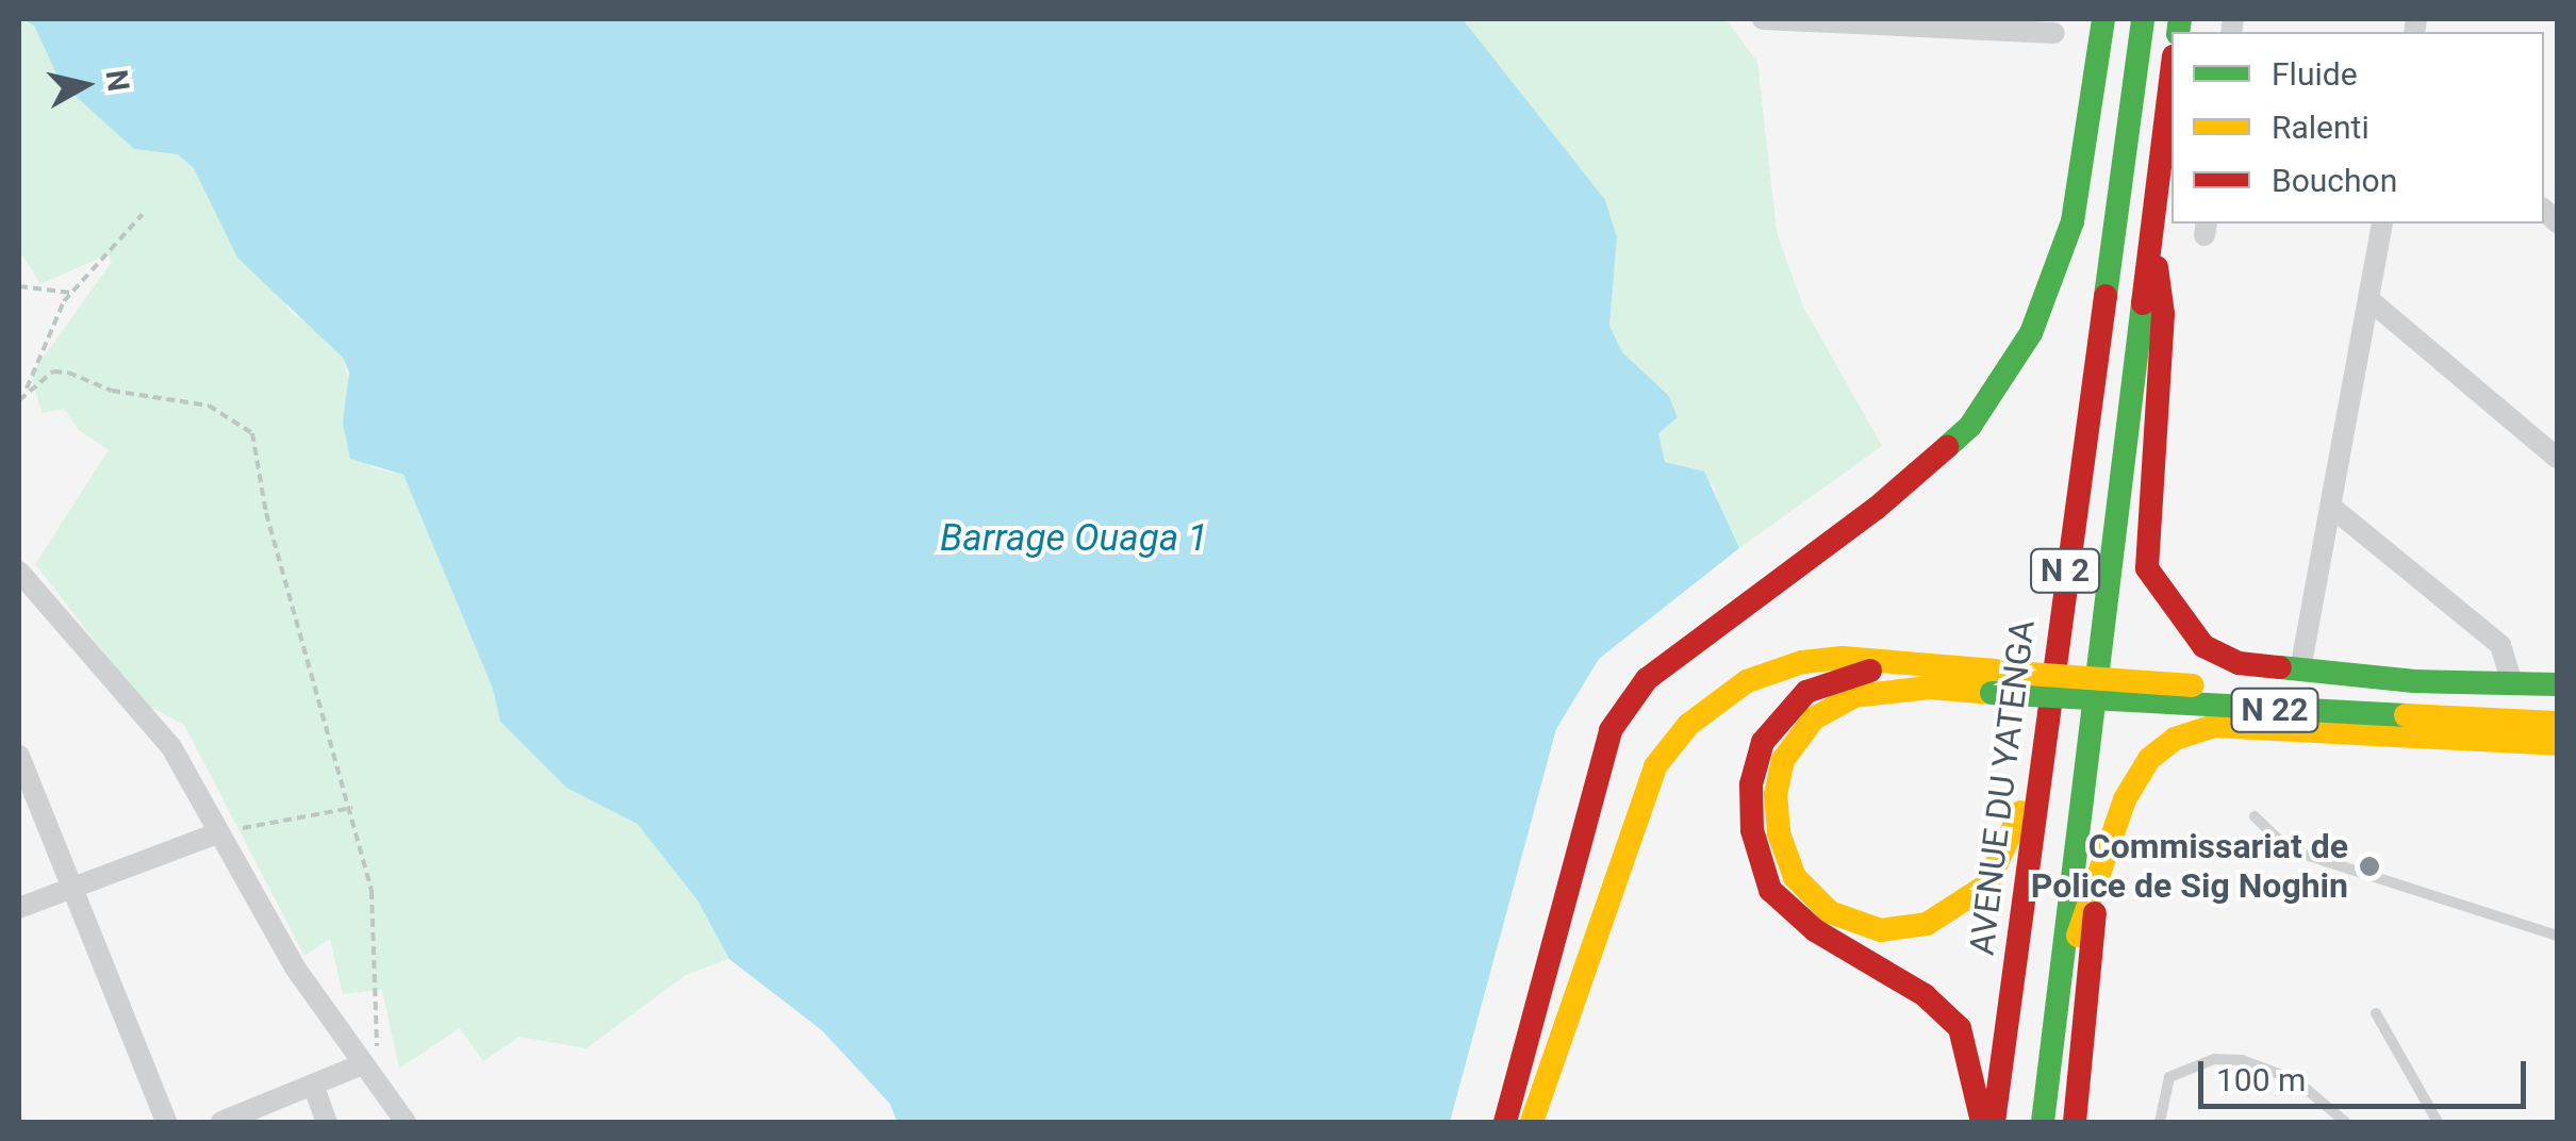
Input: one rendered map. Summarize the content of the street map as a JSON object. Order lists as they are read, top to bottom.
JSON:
{
  "streets": {
    "main road": ["N 2", "N 22", "AVENUE DU YATENGA"]
  },
  "water": ["Barrage Ouaga 1"],
  "places": ["Commissariat de Police de Sig Noghin"],
  "legend": ["Fluide", "Ralenti", "Bouchon"],
  "scale_bar": "100 m",
  "north": "right"
}
